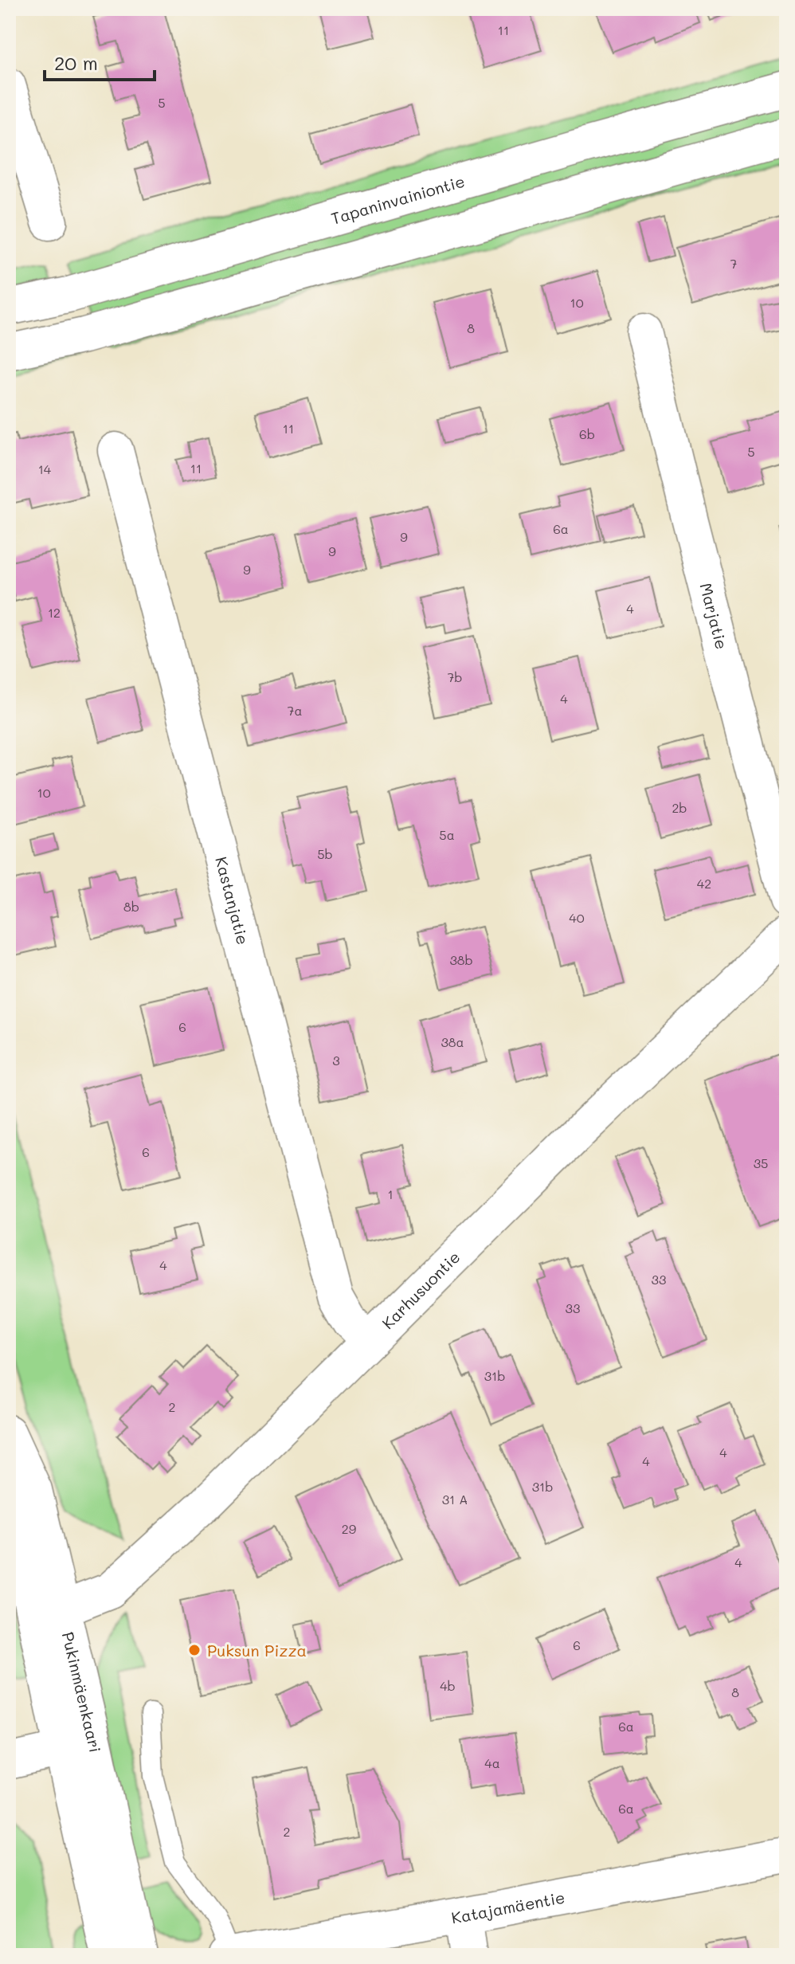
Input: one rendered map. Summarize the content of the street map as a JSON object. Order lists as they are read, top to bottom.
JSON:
{
  "streets": {
    "street": [
      "Tapaninvainiontie",
      "Marjatie",
      "Kastanjatie",
      "Karhusuontie",
      "Pukinmäenkaari",
      "Katajamäentie"
    ]
  },
  "crossings": [
    ["Kastanjatie", "Karhusuontie"],
    ["Karhusuontie", "Pukinmäenkaari"]
  ],
  "places": ["Puksun Pizza"],
  "house_numbers": [
    "11",
    "5",
    "7",
    "10",
    "8",
    "11",
    "6b",
    "5",
    "11",
    "14",
    "6a",
    "9",
    "9",
    "9",
    "4",
    "12",
    "7b",
    "4",
    "7a",
    "10",
    "2b",
    "5a",
    "5b",
    "42",
    "8b",
    "40",
    "38b",
    "6",
    "38a",
    "3",
    "6",
    "35",
    "1",
    "4",
    "33",
    "33",
    "31b",
    "2",
    "4",
    "4",
    "31b",
    "31 A",
    "29",
    "4",
    "6",
    "4b",
    "8",
    "6a",
    "4a",
    "6a",
    "2"
  ],
  "scale_bar": "20 m"
}
